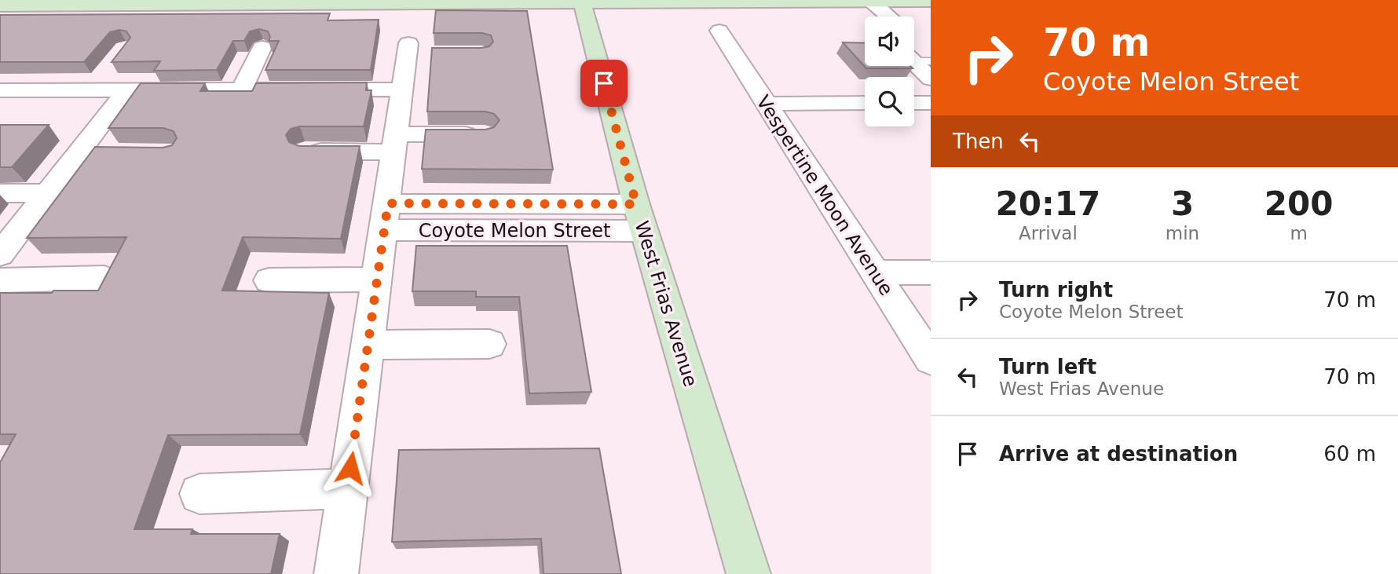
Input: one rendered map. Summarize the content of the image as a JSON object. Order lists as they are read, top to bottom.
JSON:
{
  "streets": {
    "street": ["Vespertine Moon Avenue", "Coyote Melon Street", "West Frias Avenue"]
  },
  "crossings": [
    ["Coyote Melon Street", "West Frias Avenue"]
  ],
  "page": {
    "turn": ["70 m", "Coyote Melon Street"],
    "then": "Then",
    "eta": [
      "20:17",
      "Arrival",
      "3",
      "min",
      "200",
      "m"
    ],
    "list": [
      {
        "name": "Turn right",
        "note": "Coyote Melon Street",
        "value": "70 m"
      },
      {
        "name": "Turn left",
        "note": "West Frias Avenue",
        "value": "70 m"
      },
      {
        "name": "Arrive at destination",
        "value": "60 m"
      }
    ]
  }
}
